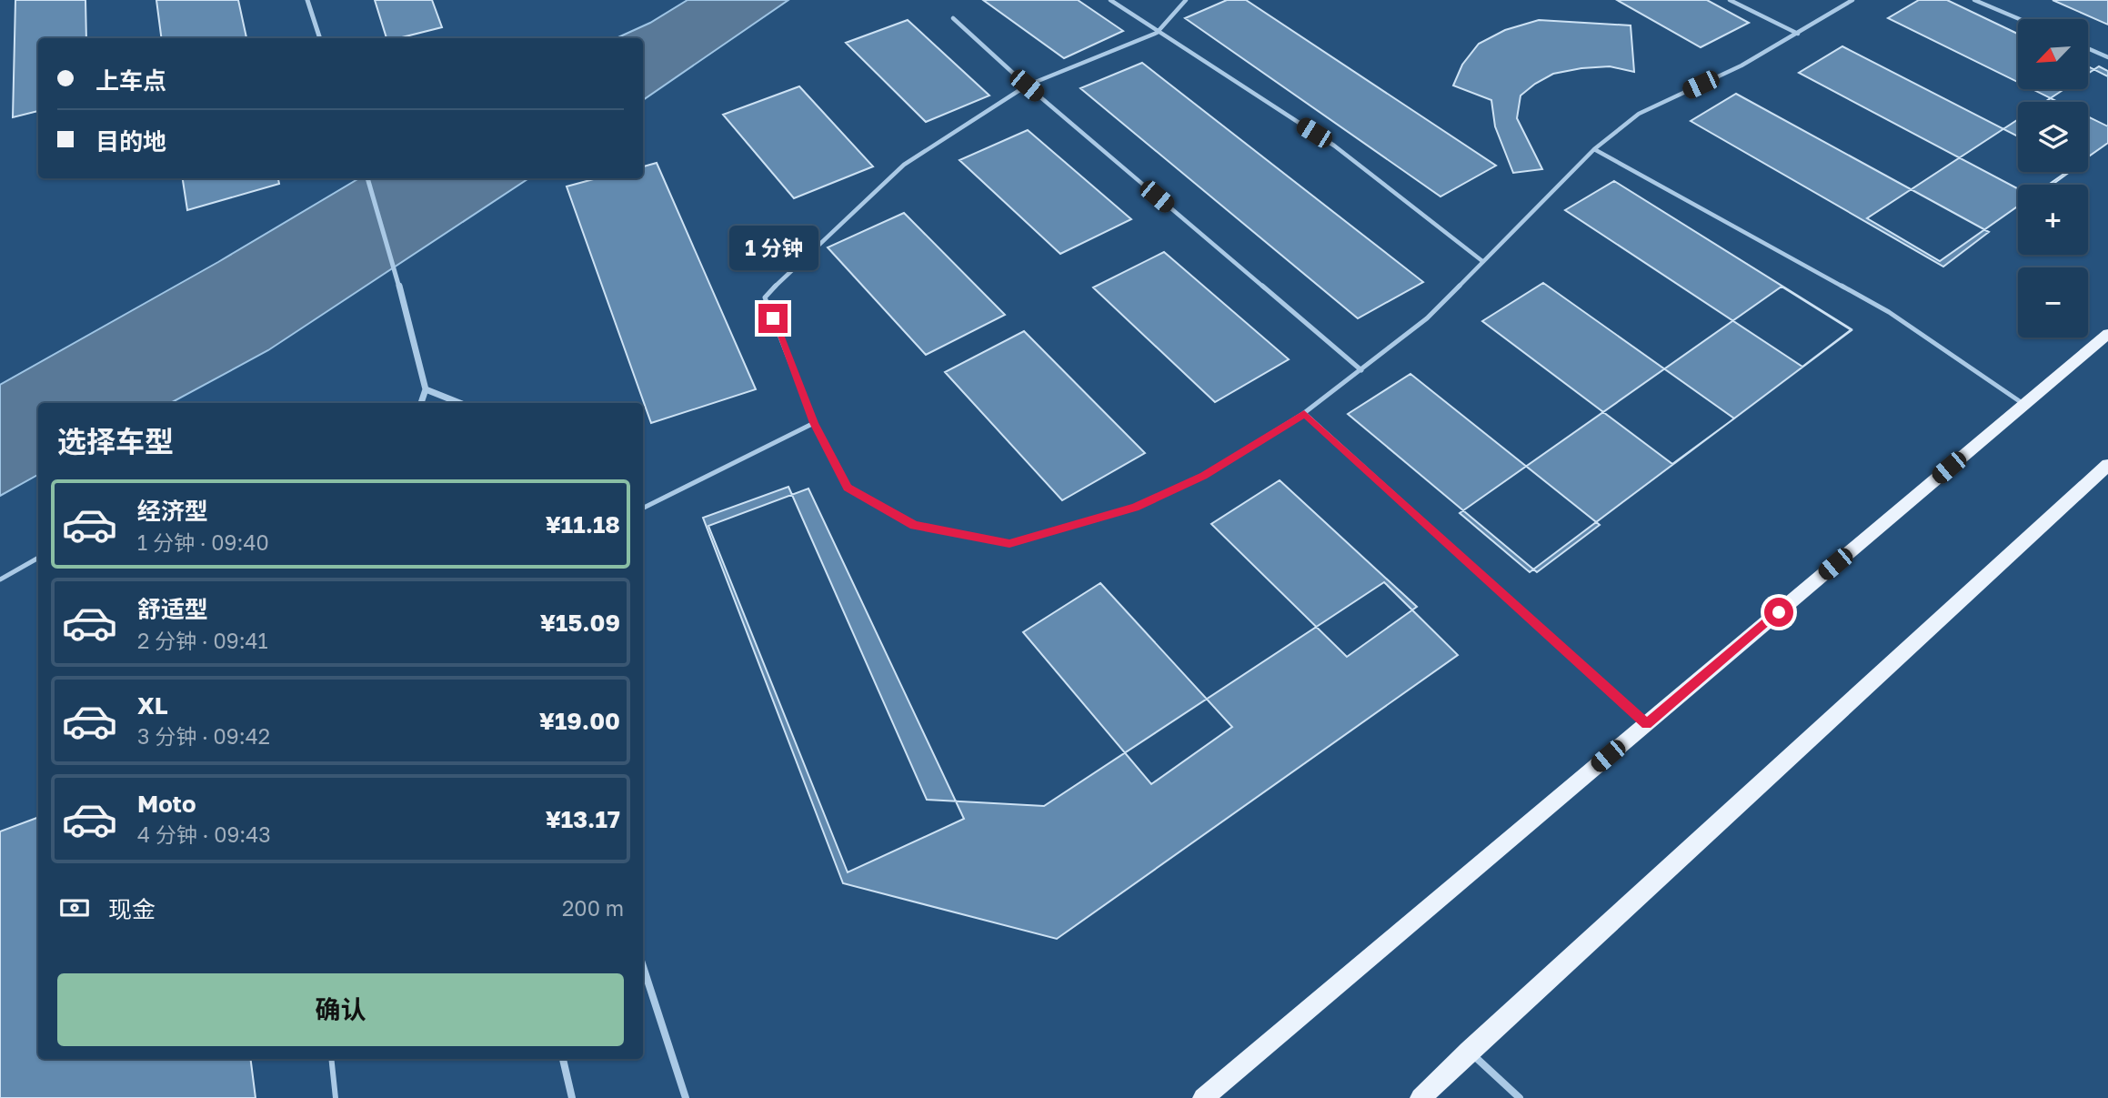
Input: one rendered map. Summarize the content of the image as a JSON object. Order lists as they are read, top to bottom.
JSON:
{
  "north": "bottom left",
  "page": {
    "map_buttons": ["+", "−"],
    "banner": ["上车点", "目的地"],
    "bubble": "1 分钟",
    "heading": "选择车型",
    "list": [
      {
        "name": "经济型",
        "note": "1 分钟 · 09:40",
        "value": "¥11.18"
      },
      {
        "name": "舒适型",
        "note": "2 分钟 · 09:41",
        "value": "¥15.09"
      },
      {
        "name": "XL",
        "note": "3 分钟 · 09:42",
        "value": "¥19.00"
      },
      {
        "name": "Moto",
        "note": "4 分钟 · 09:43",
        "value": "¥13.17"
      }
    ],
    "pay": ["现金", "200 m"],
    "buttons": "确认"
  }
}
